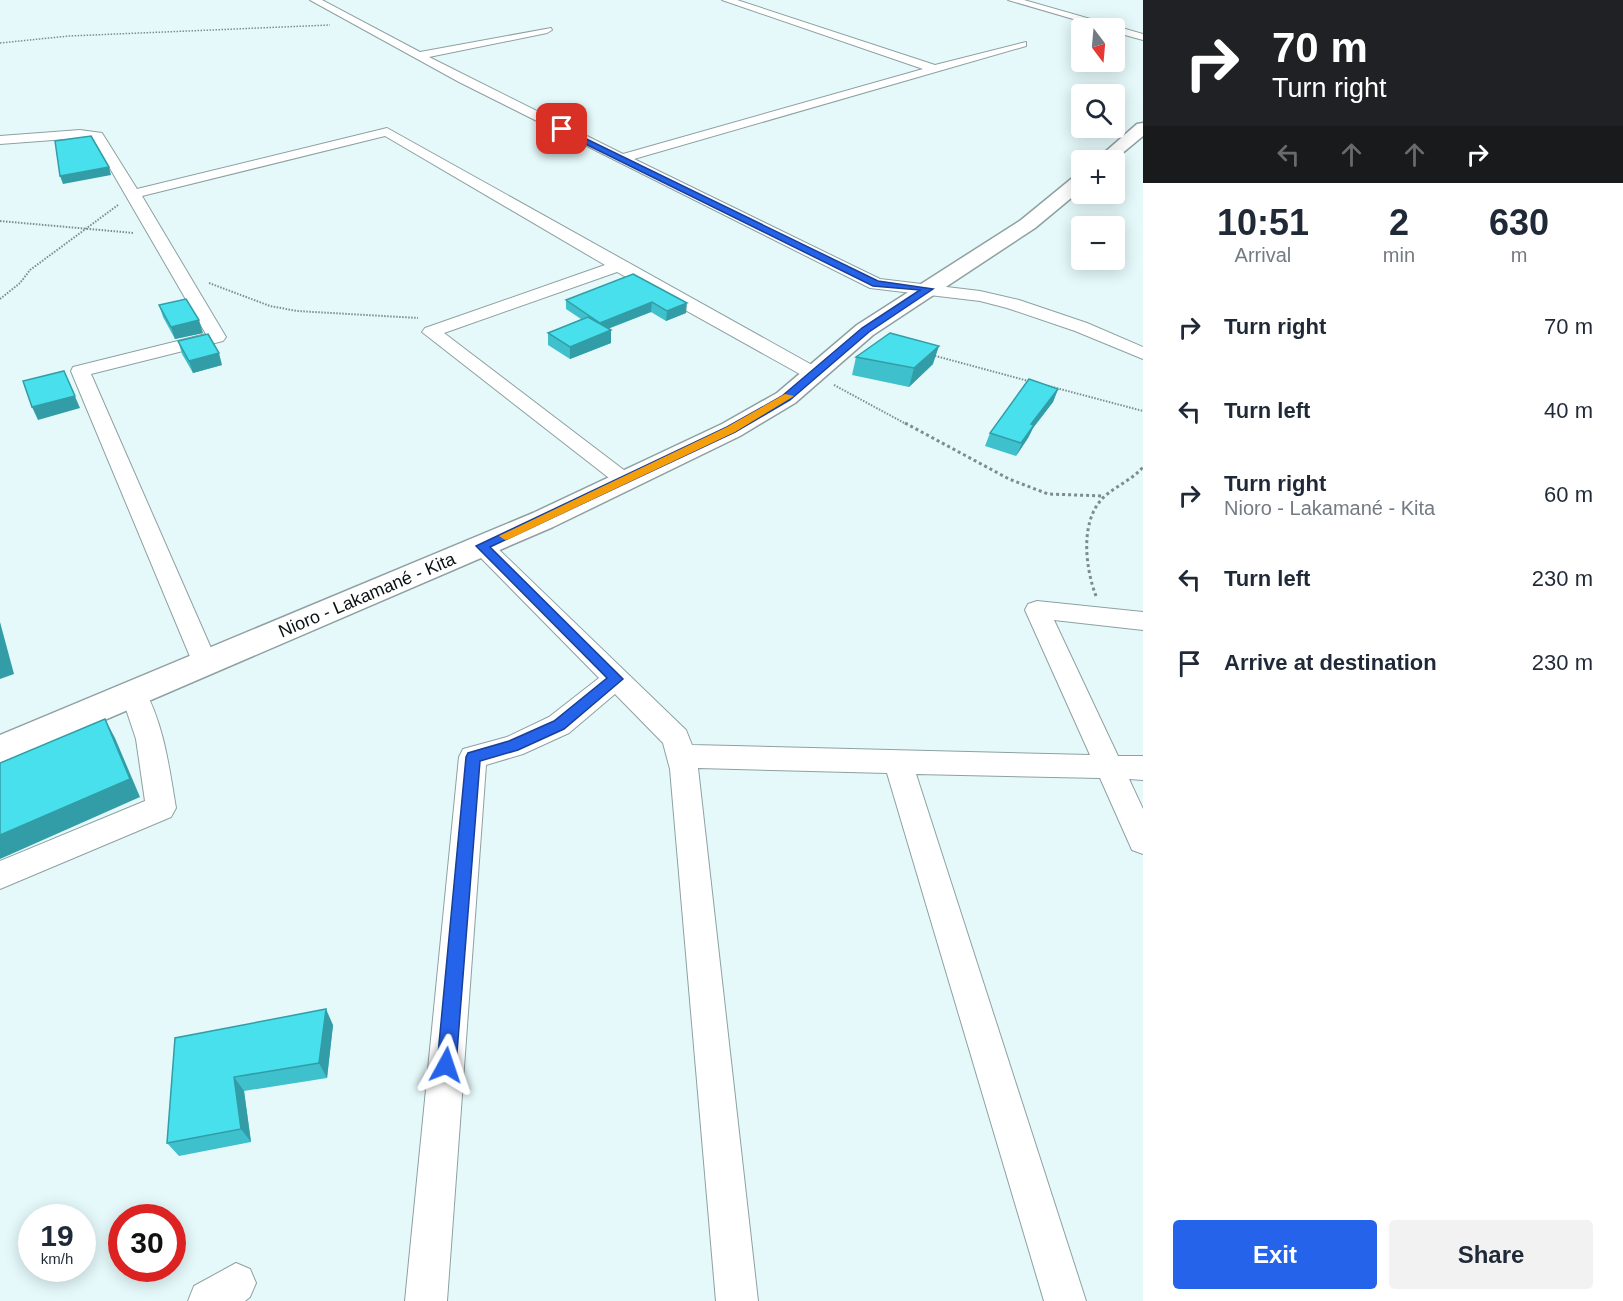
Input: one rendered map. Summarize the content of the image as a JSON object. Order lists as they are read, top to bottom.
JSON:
{
  "streets": {
    "main road": ["Nioro - Lakamané - Kita"]
  },
  "north": "bottom",
  "page": {
    "turn": ["70 m", "Turn right"],
    "map_buttons": ["+", "−"],
    "eta": [
      "10:51",
      "Arrival",
      "2",
      "min",
      "630",
      "m"
    ],
    "list": [
      {
        "name": "Turn right",
        "value": "70 m"
      },
      {
        "name": "Turn left",
        "value": "40 m"
      },
      {
        "name": "Turn right",
        "note": "Nioro - Lakamané - Kita",
        "value": "60 m"
      },
      {
        "name": "Turn left",
        "value": "230 m"
      },
      {
        "name": "Arrive at destination",
        "value": "230 m"
      }
    ],
    "speed": "19 km/h",
    "limit": "30",
    "buttons": ["Exit", "Share"]
  }
}
